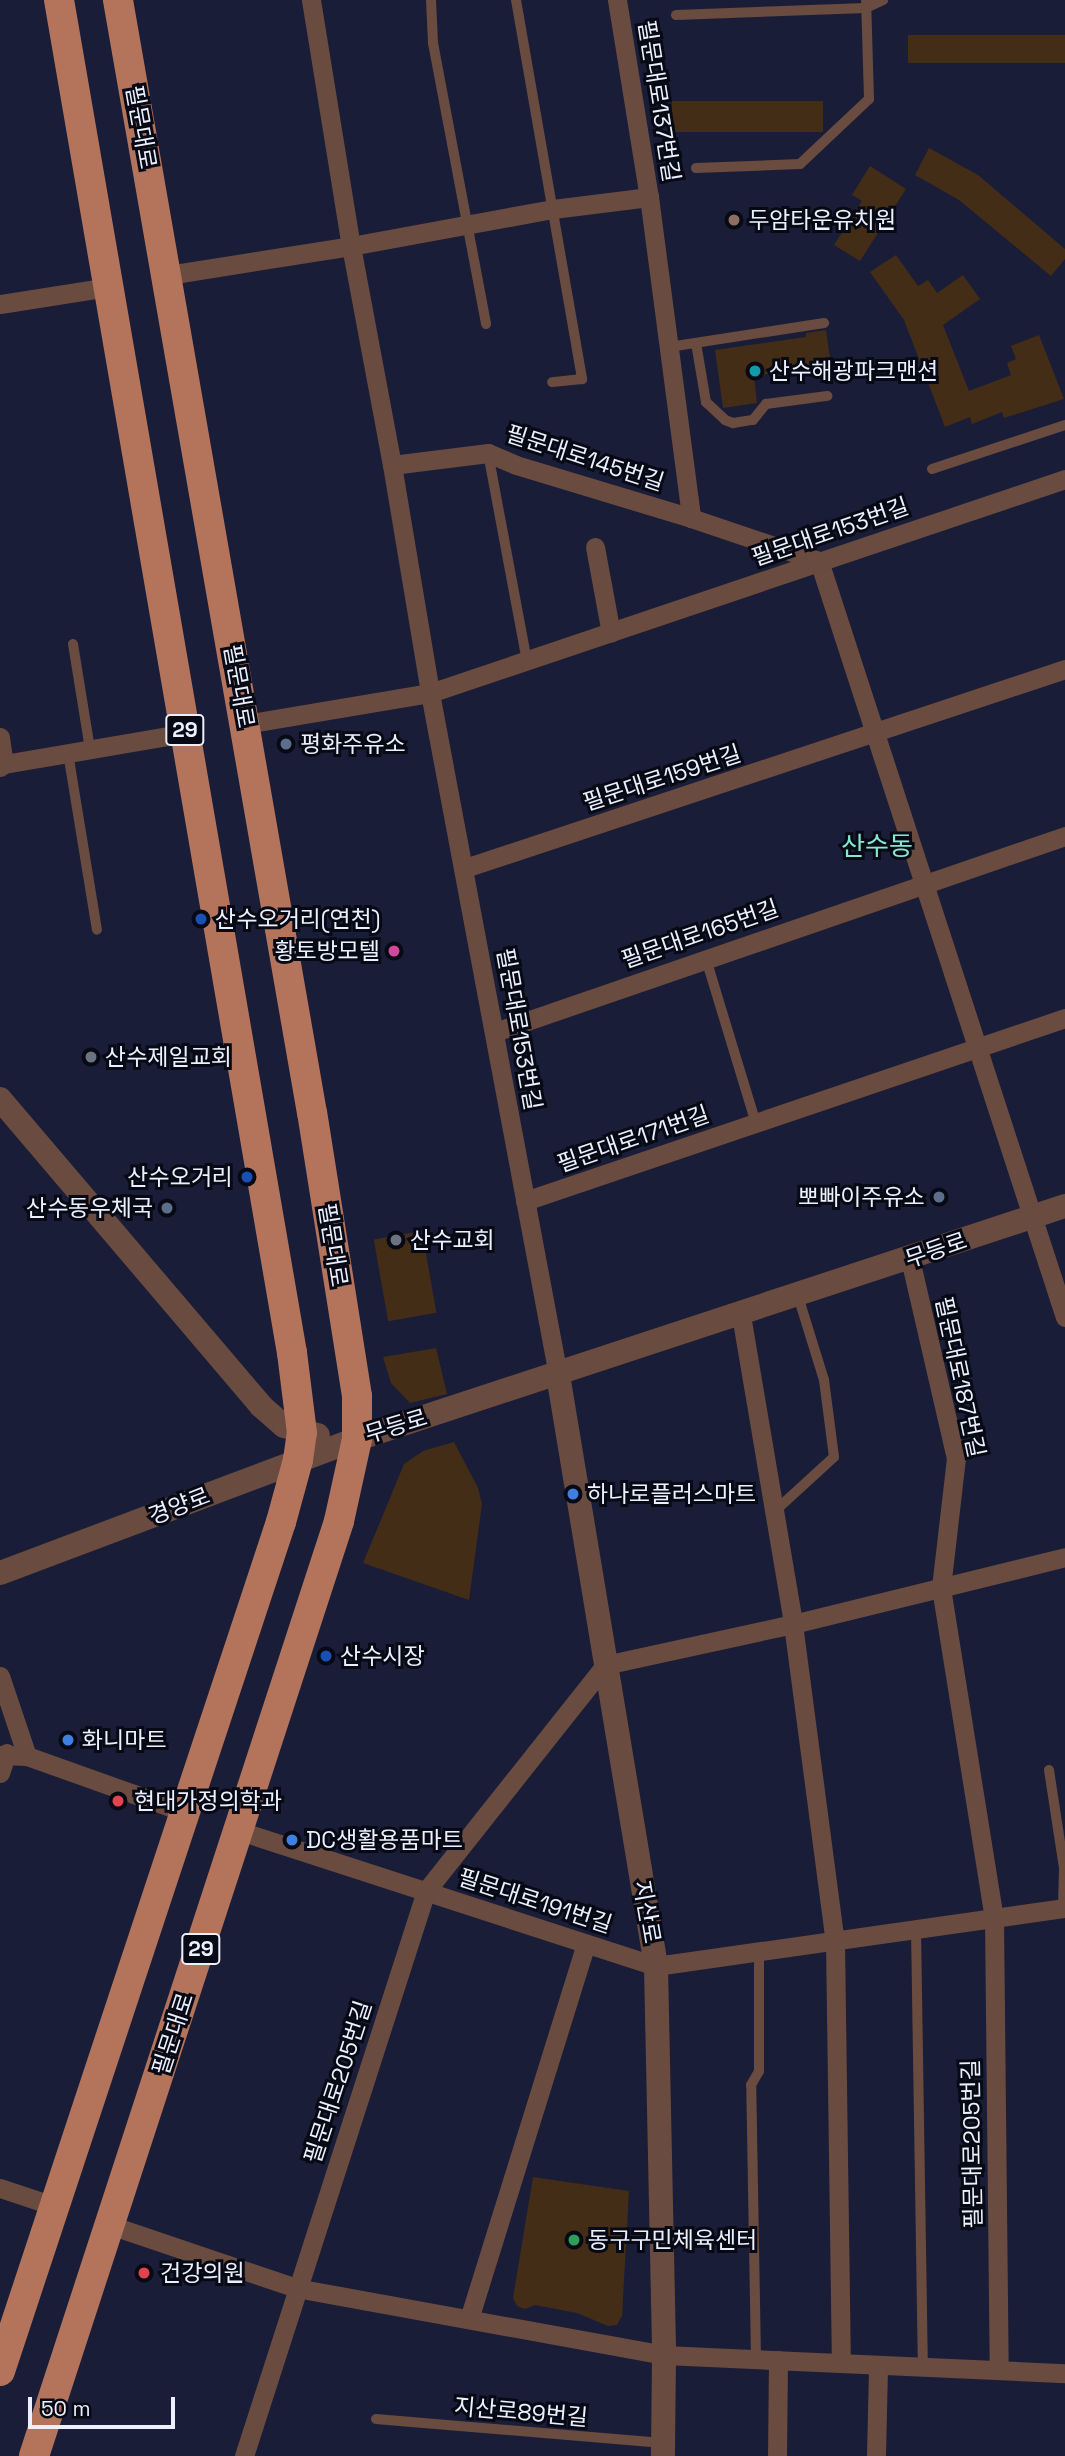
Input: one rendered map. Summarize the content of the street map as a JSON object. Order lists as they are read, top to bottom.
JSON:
{
  "streets": {
    "main road": ["필문대로", "29"],
    "street": [
      "필문대로137번길",
      "필문대로145번길",
      "필문대로153번길",
      "필문대로159번길",
      "필문대로165번길",
      "필문대로171번길",
      "무등로",
      "필문대로187번길",
      "경양로",
      "필문대로191번길",
      "지산로",
      "필문대로205번길"
    ],
    "lane": ["지산로89번길"]
  },
  "crossings": [
    ["필문대로137번길", "필문대로"],
    ["필문대로137번길", "필문대로145번길"],
    ["필문대로", "필문대로153번길"],
    ["필문대로", "무등로"],
    ["필문대로", "경양로"],
    ["필문대로", "필문대로191번길"],
    ["필문대로145번길", "필문대로153번길"],
    ["필문대로153번길", "필문대로159번길"],
    ["필문대로153번길", "필문대로165번길"],
    ["필문대로153번길", "필문대로171번길"],
    ["필문대로153번길", "무등로"],
    ["필문대로153번길", "지산로"],
    ["29", "경양로"],
    ["무등로", "필문대로187번길"],
    ["무등로", "경양로"],
    ["무등로", "지산로"],
    ["필문대로191번길", "지산로"],
    ["필문대로191번길", "필문대로205번길"],
    ["지산로", "지산로89번길"]
  ],
  "districts": ["산수동"],
  "places": [
    "두암타운유치원",
    "산수해광파크맨션",
    "평화주유소",
    "산수오거리(연천)",
    "황토방모텔",
    "산수제일교회",
    "산수오거리",
    "뽀빠이주유소",
    "산수동우체국",
    "산수교회",
    "하나로플러스마트",
    "산수시장",
    "화니마트",
    "현대가정의학과",
    "DC생활용품마트",
    "동구구민체육센터",
    "건강의원"
  ],
  "scale_bar": "50 m"
}
